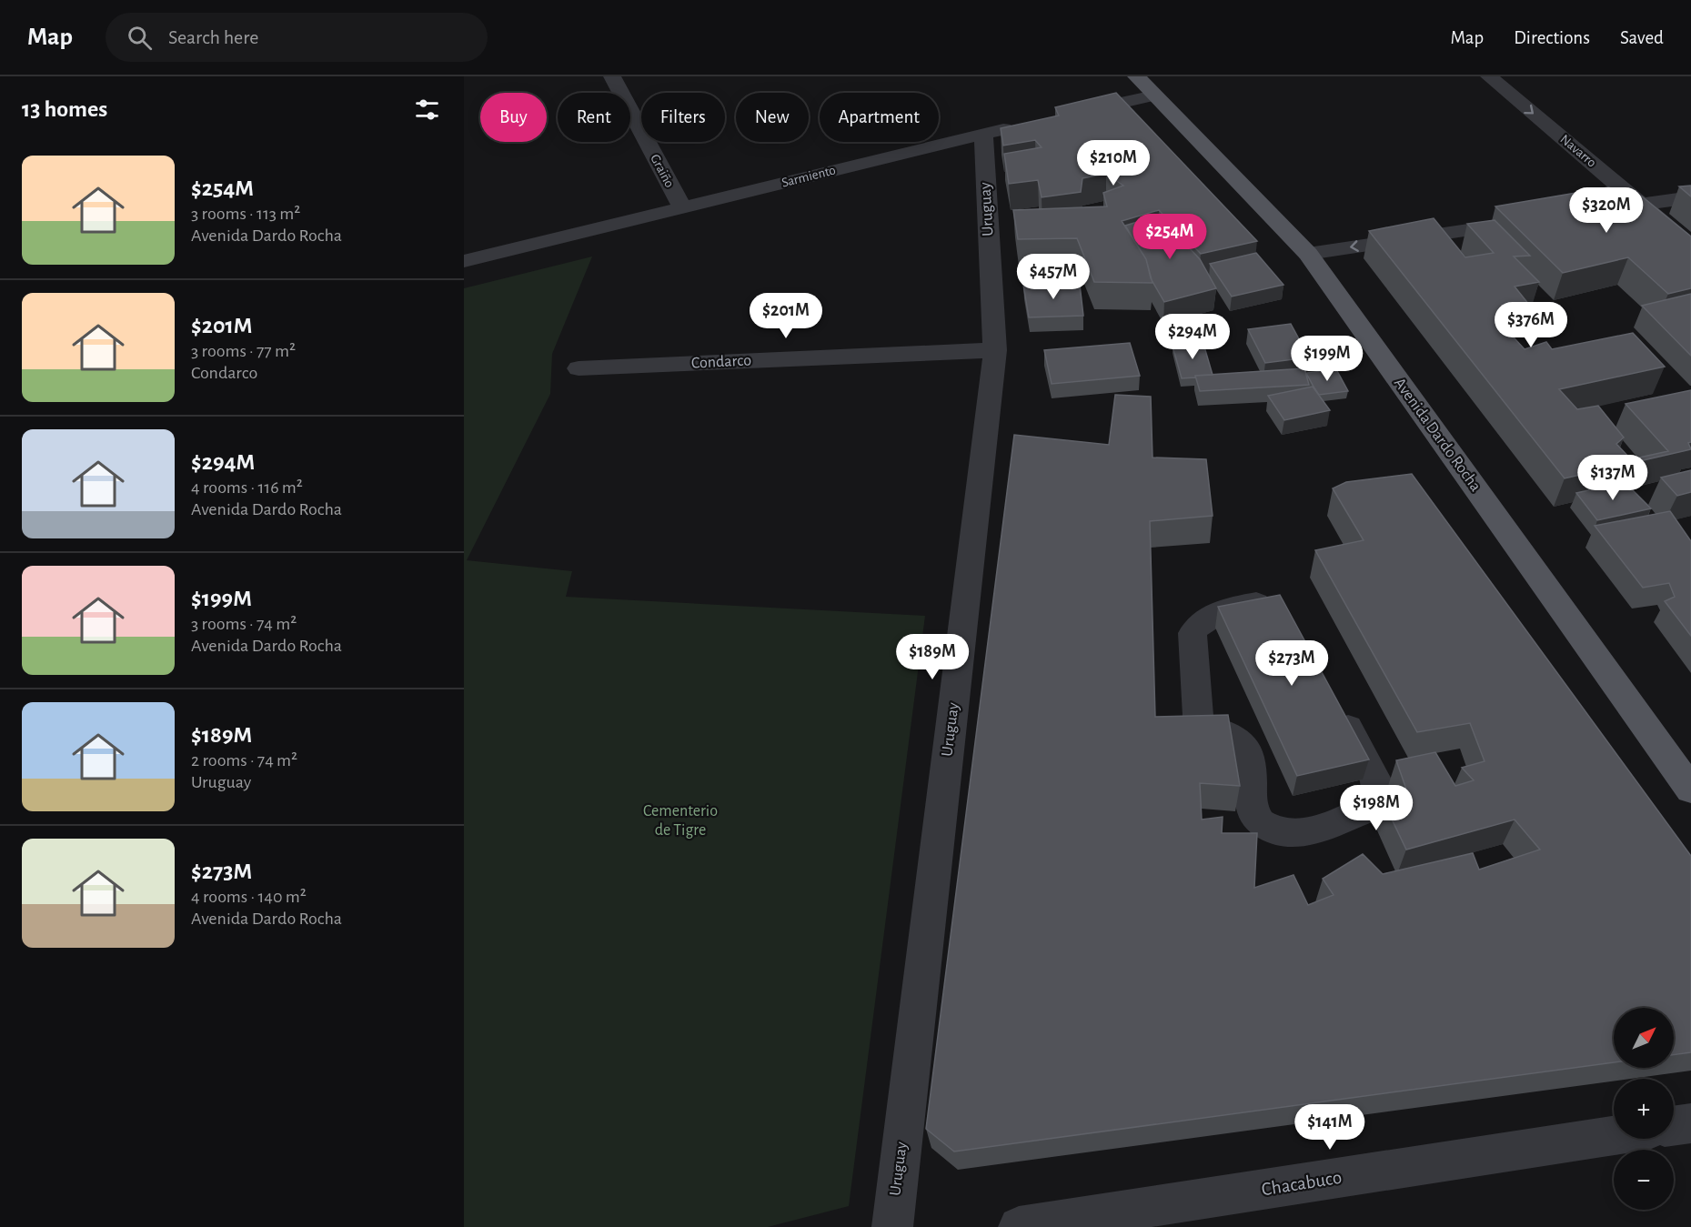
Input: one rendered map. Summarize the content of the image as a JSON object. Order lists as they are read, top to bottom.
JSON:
{
  "streets": {
    "main road": ["Avenida Dardo Rocha"],
    "street": [
      "Navarro",
      "Graiño",
      "Sarmiento",
      "Uruguay",
      "Condarco",
      "Chacabuco"
    ]
  },
  "crossings": [
    ["Graiño", "Sarmiento"],
    ["Sarmiento", "Uruguay"],
    ["Uruguay", "Condarco"]
  ],
  "one_way": ["Navarro"],
  "parks": ["Cementerio de Tigre"],
  "north": "top right",
  "page": {
    "header": "Map",
    "search": "Search here",
    "nav": ["Map", "Directions", "Saved"],
    "heading": "13 homes",
    "chip": [
      "Buy",
      "Rent",
      "Filters",
      "New",
      "Apartment"
    ],
    "price": [
      "$210M",
      "$320M",
      "$254M",
      "$457M",
      "$201M",
      "$376M",
      "$294M",
      "$199M",
      "$137M",
      "$189M",
      "$273M",
      "$198M",
      "$141M"
    ],
    "list": [
      {
        "name": "$254M",
        "note": "3 rooms · 113 m² · Avenida Dardo Rocha"
      },
      {
        "name": "$201M",
        "note": "3 rooms · 77 m² · Condarco"
      },
      {
        "name": "$294M",
        "note": "4 rooms · 116 m² · Avenida Dardo Rocha"
      },
      {
        "name": "$199M",
        "note": "3 rooms · 74 m² · Avenida Dardo Rocha"
      },
      {
        "name": "$189M",
        "note": "2 rooms · 74 m² · Uruguay"
      },
      {
        "name": "$273M",
        "note": "4 rooms · 140 m² · Avenida Dardo Rocha"
      }
    ],
    "map_buttons": ["+", "−"]
  }
}
